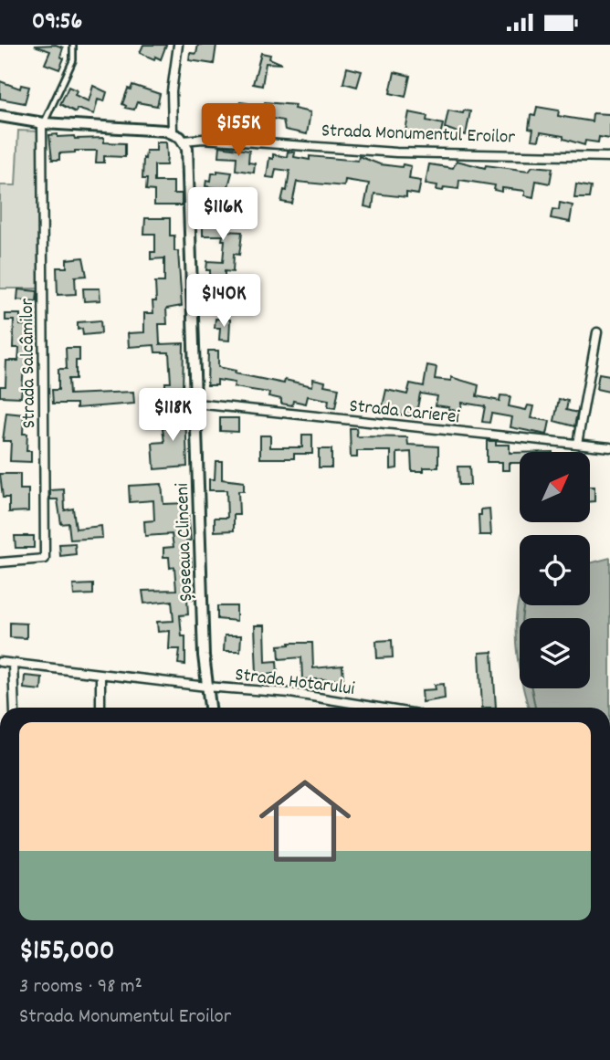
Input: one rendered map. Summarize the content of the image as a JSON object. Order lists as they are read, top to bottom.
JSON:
{
  "streets": {
    "main road": ["Șoseaua Clinceni"],
    "street": [
      "Strada Monumentul Eroilor",
      "Strada Salcâmilor",
      "Strada Carierei",
      "Strada Hotarului"
    ]
  },
  "crossings": [
    ["Strada Monumentul Eroilor", "Șoseaua Clinceni"],
    ["Strada Carierei", "Șoseaua Clinceni"],
    ["Șoseaua Clinceni", "Strada Hotarului"]
  ],
  "north": "top right",
  "page": {
    "status": "09:56",
    "price": [
      "$155K",
      "$116K",
      "$140K",
      "$118K"
    ],
    "list": [
      {
        "name": "$155,000",
        "note": "3 rooms · 98 m² · Strada Monumentul Eroilor"
      }
    ]
  }
}
